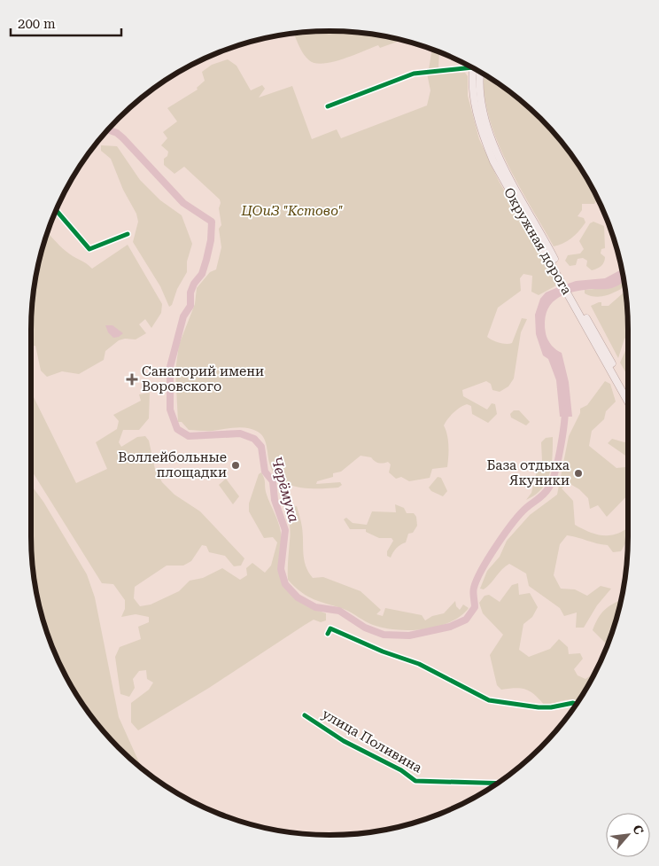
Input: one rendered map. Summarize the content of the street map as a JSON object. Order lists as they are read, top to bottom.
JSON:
{
  "streets": {
    "main road": ["Окружная дорога"],
    "street": ["улица Поливина"]
  },
  "water": ["Черёмуха"],
  "parks": ["ЦОиЗ \"Кстово\""],
  "places": {
    "health": ["Санаторий имени Воровского"],
    "other": ["Воллейбольные площадки", "База отдыха Якуники"]
  },
  "scale_bar": "200 m",
  "north": "top right"
}
